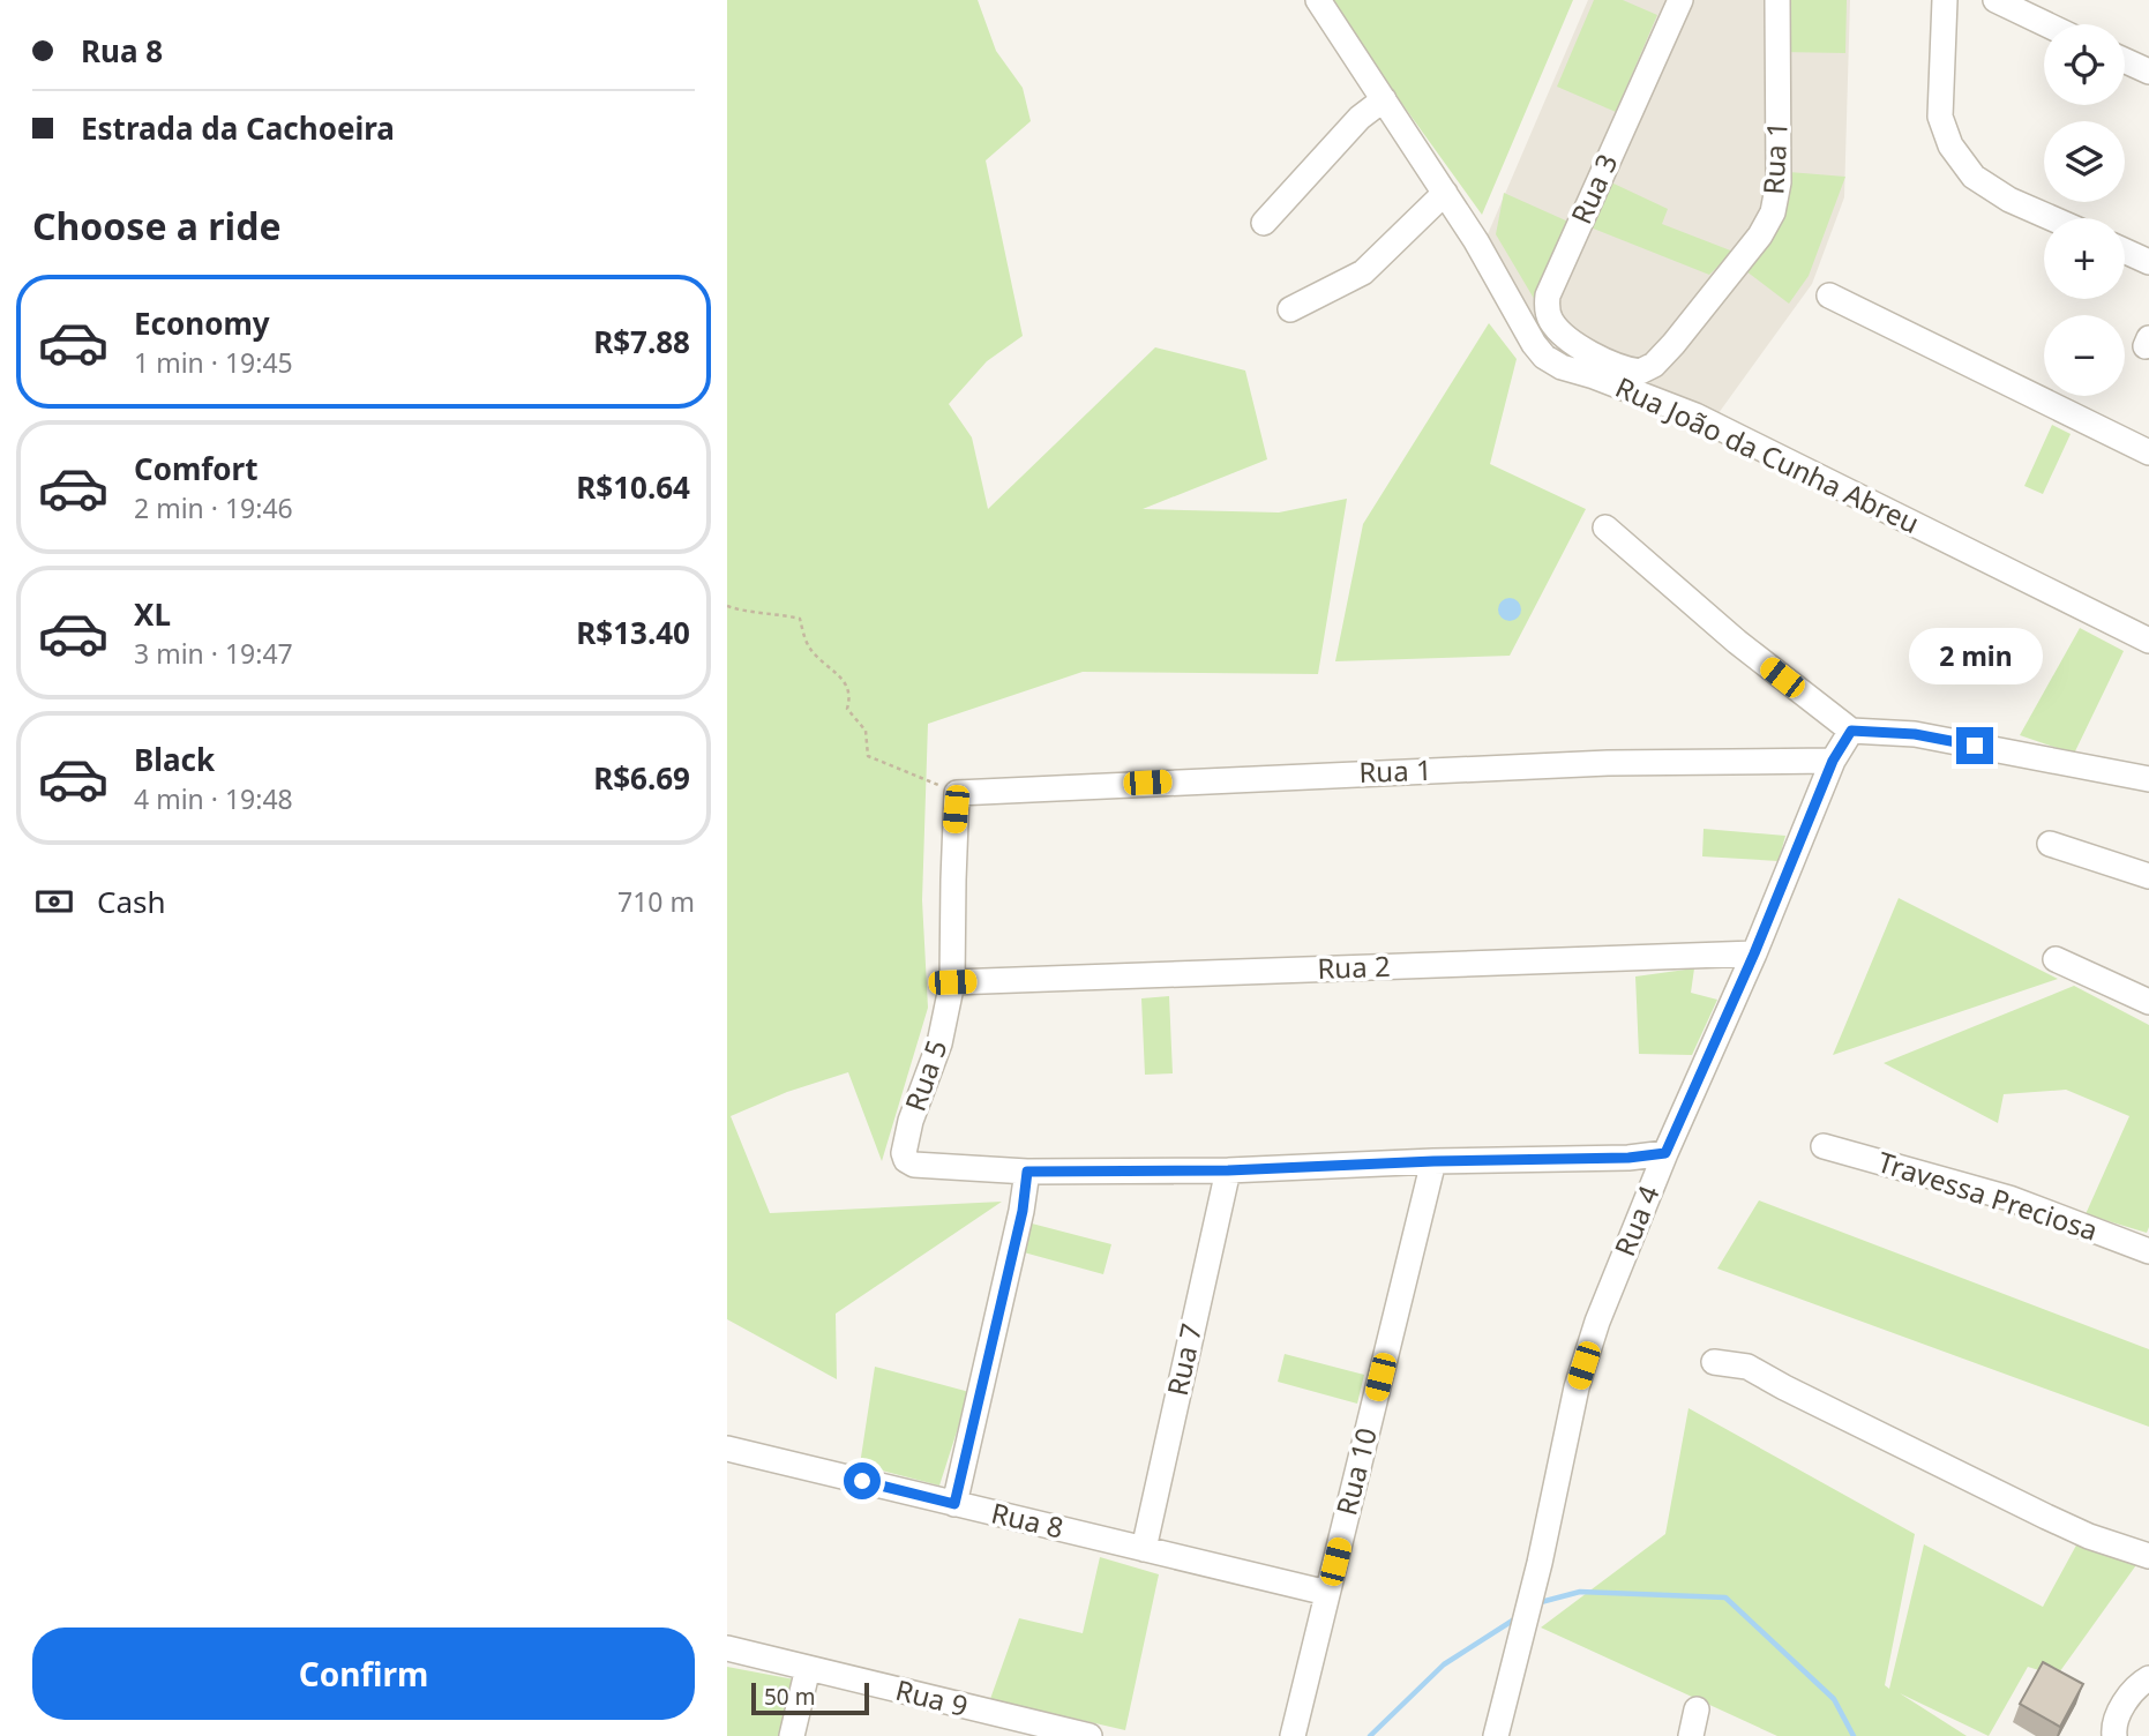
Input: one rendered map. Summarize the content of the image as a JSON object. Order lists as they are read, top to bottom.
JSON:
{
  "streets": {
    "street": [
      "Rua 1",
      "Rua 3",
      "Rua João da Cunha Abreu",
      "Rua 2",
      "Rua 5",
      "Travessa Preciosa",
      "Rua 4",
      "Rua 7",
      "Rua 10",
      "Rua 8",
      "Rua 9"
    ]
  },
  "crossings": [
    ["Rua 1", "Rua 3"],
    ["Rua 1", "Rua João da Cunha Abreu"],
    ["Rua 1", "Rua 4"],
    ["Rua 3", "Rua João da Cunha Abreu"],
    ["Rua 2", "Rua 5"],
    ["Rua 2", "Rua 4"],
    ["Rua 7", "Rua 8"],
    ["Rua 10", "Rua 8"]
  ],
  "scale_bar": "50 m",
  "page": {
    "banner": ["Rua 8", "Estrada da Cachoeira"],
    "map_buttons": ["+", "−"],
    "heading": "Choose a ride",
    "list": [
      {
        "name": "Economy",
        "note": "1 min · 19:45",
        "value": "R$7.88"
      },
      {
        "name": "Comfort",
        "note": "2 min · 19:46",
        "value": "R$10.64"
      },
      {
        "name": "XL",
        "note": "3 min · 19:47",
        "value": "R$13.40"
      },
      {
        "name": "Black",
        "note": "4 min · 19:48",
        "value": "R$6.69"
      }
    ],
    "bubble": "2 min",
    "pay": ["Cash", "710 m"],
    "buttons": "Confirm",
    "scale": "50 m"
  }
}
